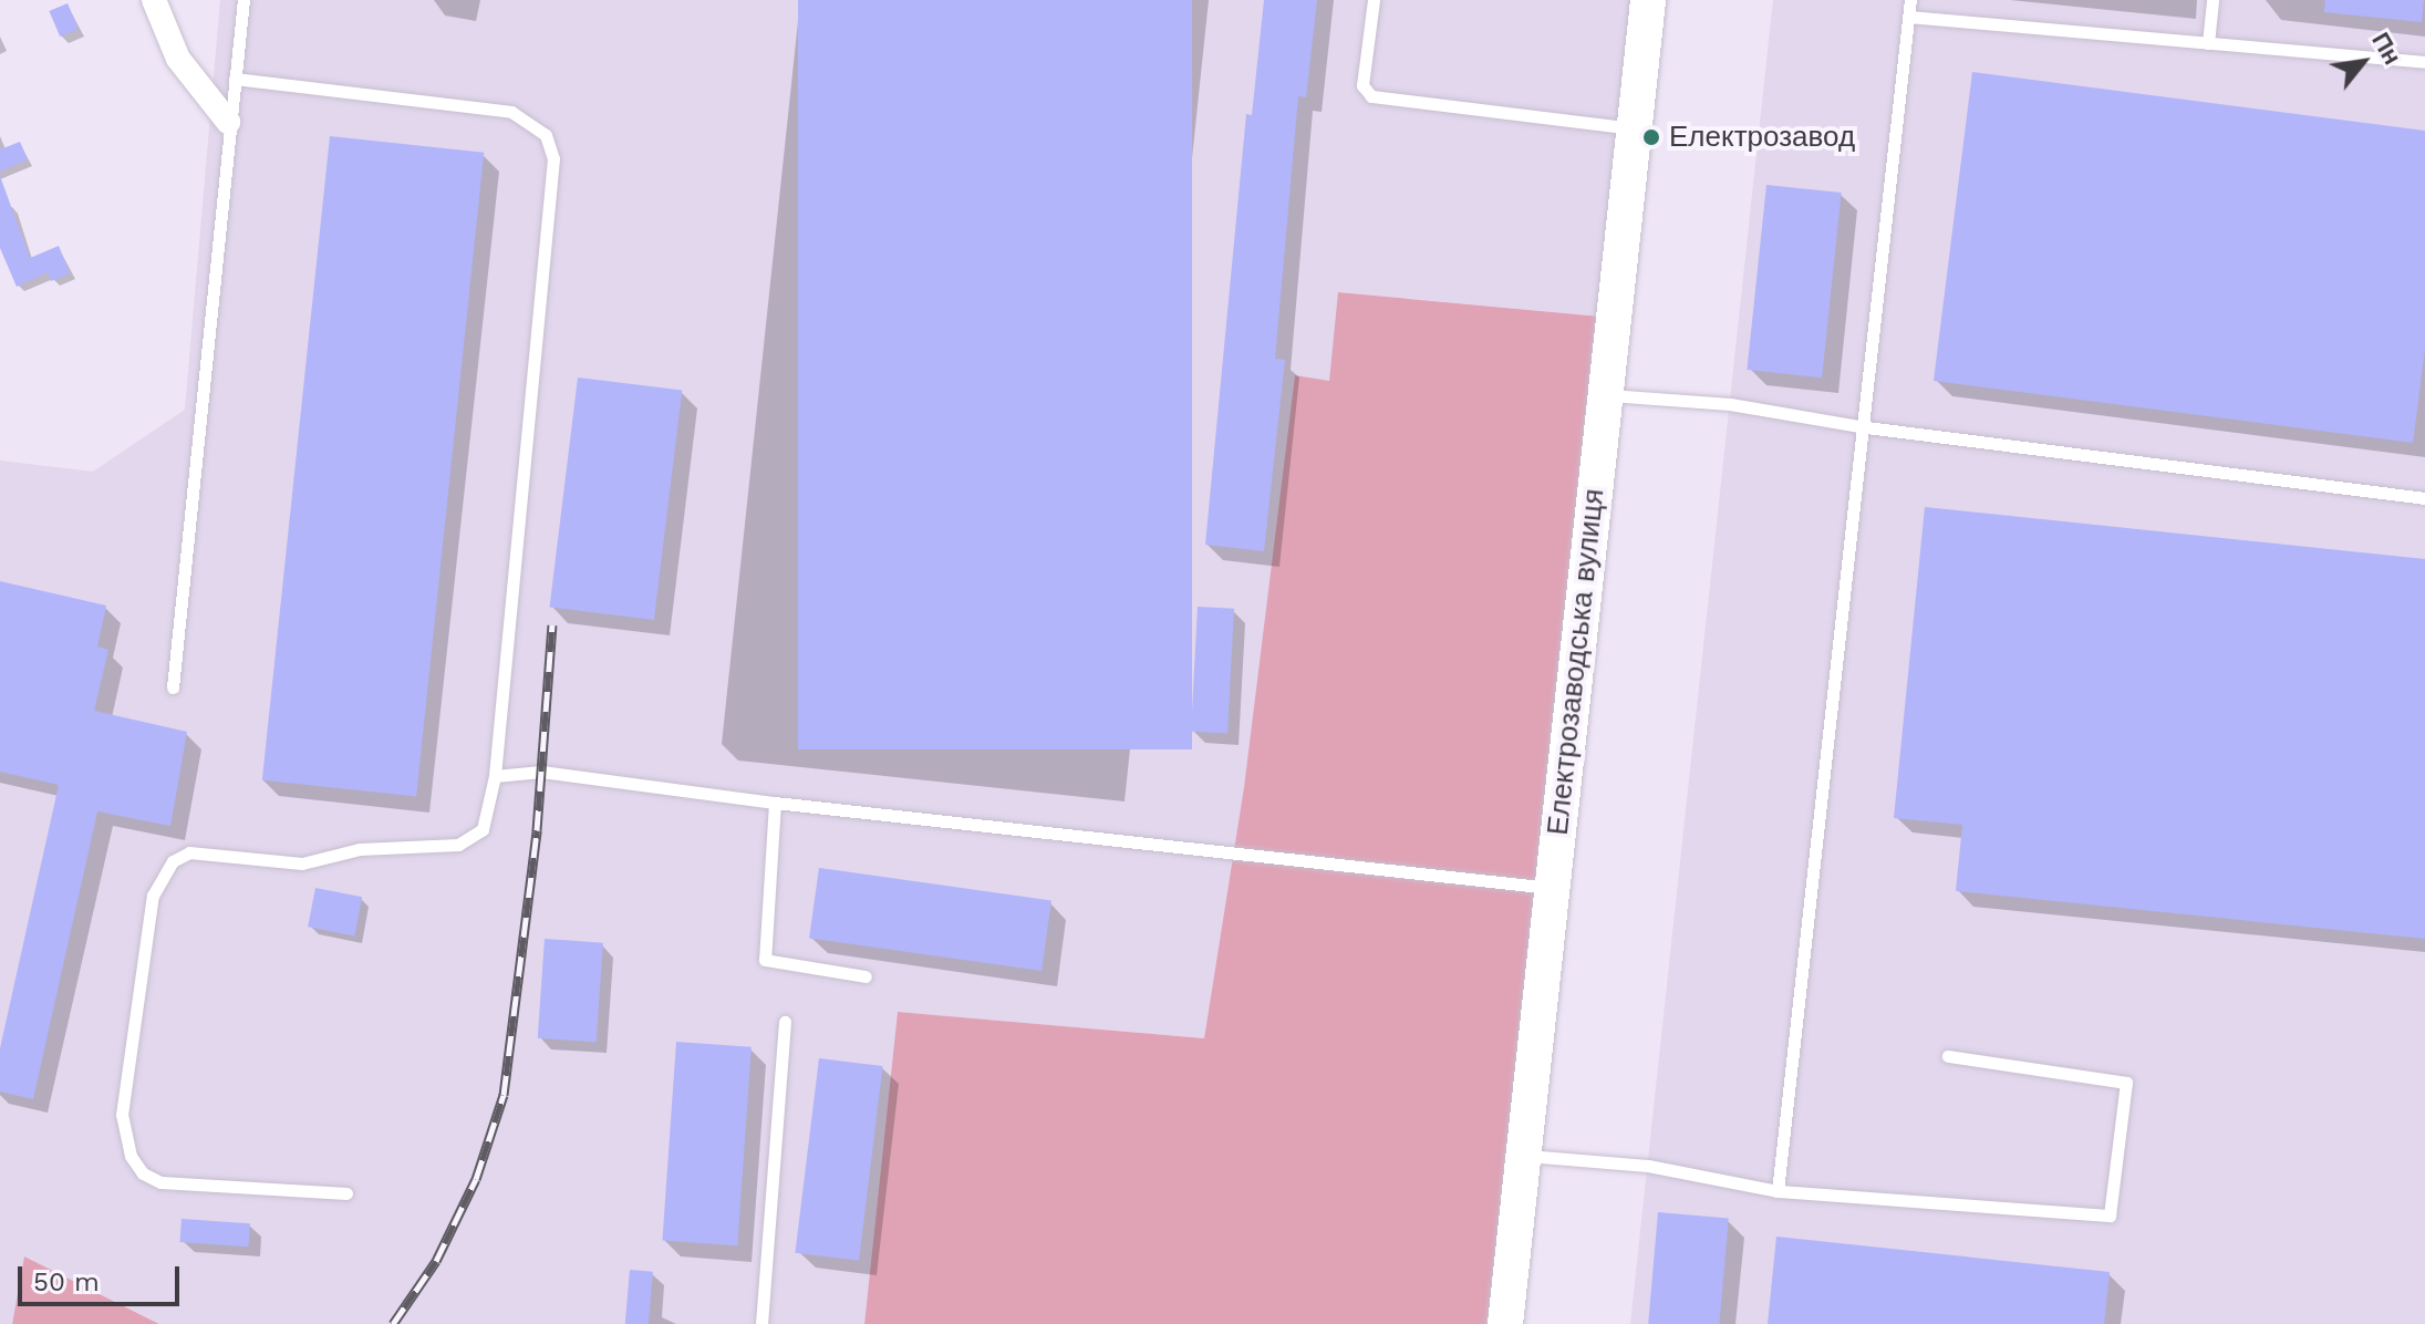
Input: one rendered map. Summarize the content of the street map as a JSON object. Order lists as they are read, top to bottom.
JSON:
{
  "streets": {
    "main road": ["Електрозаводська вулиця"]
  },
  "places": ["Електрозавод"],
  "scale_bar": "50 m",
  "north": "top right"
}
